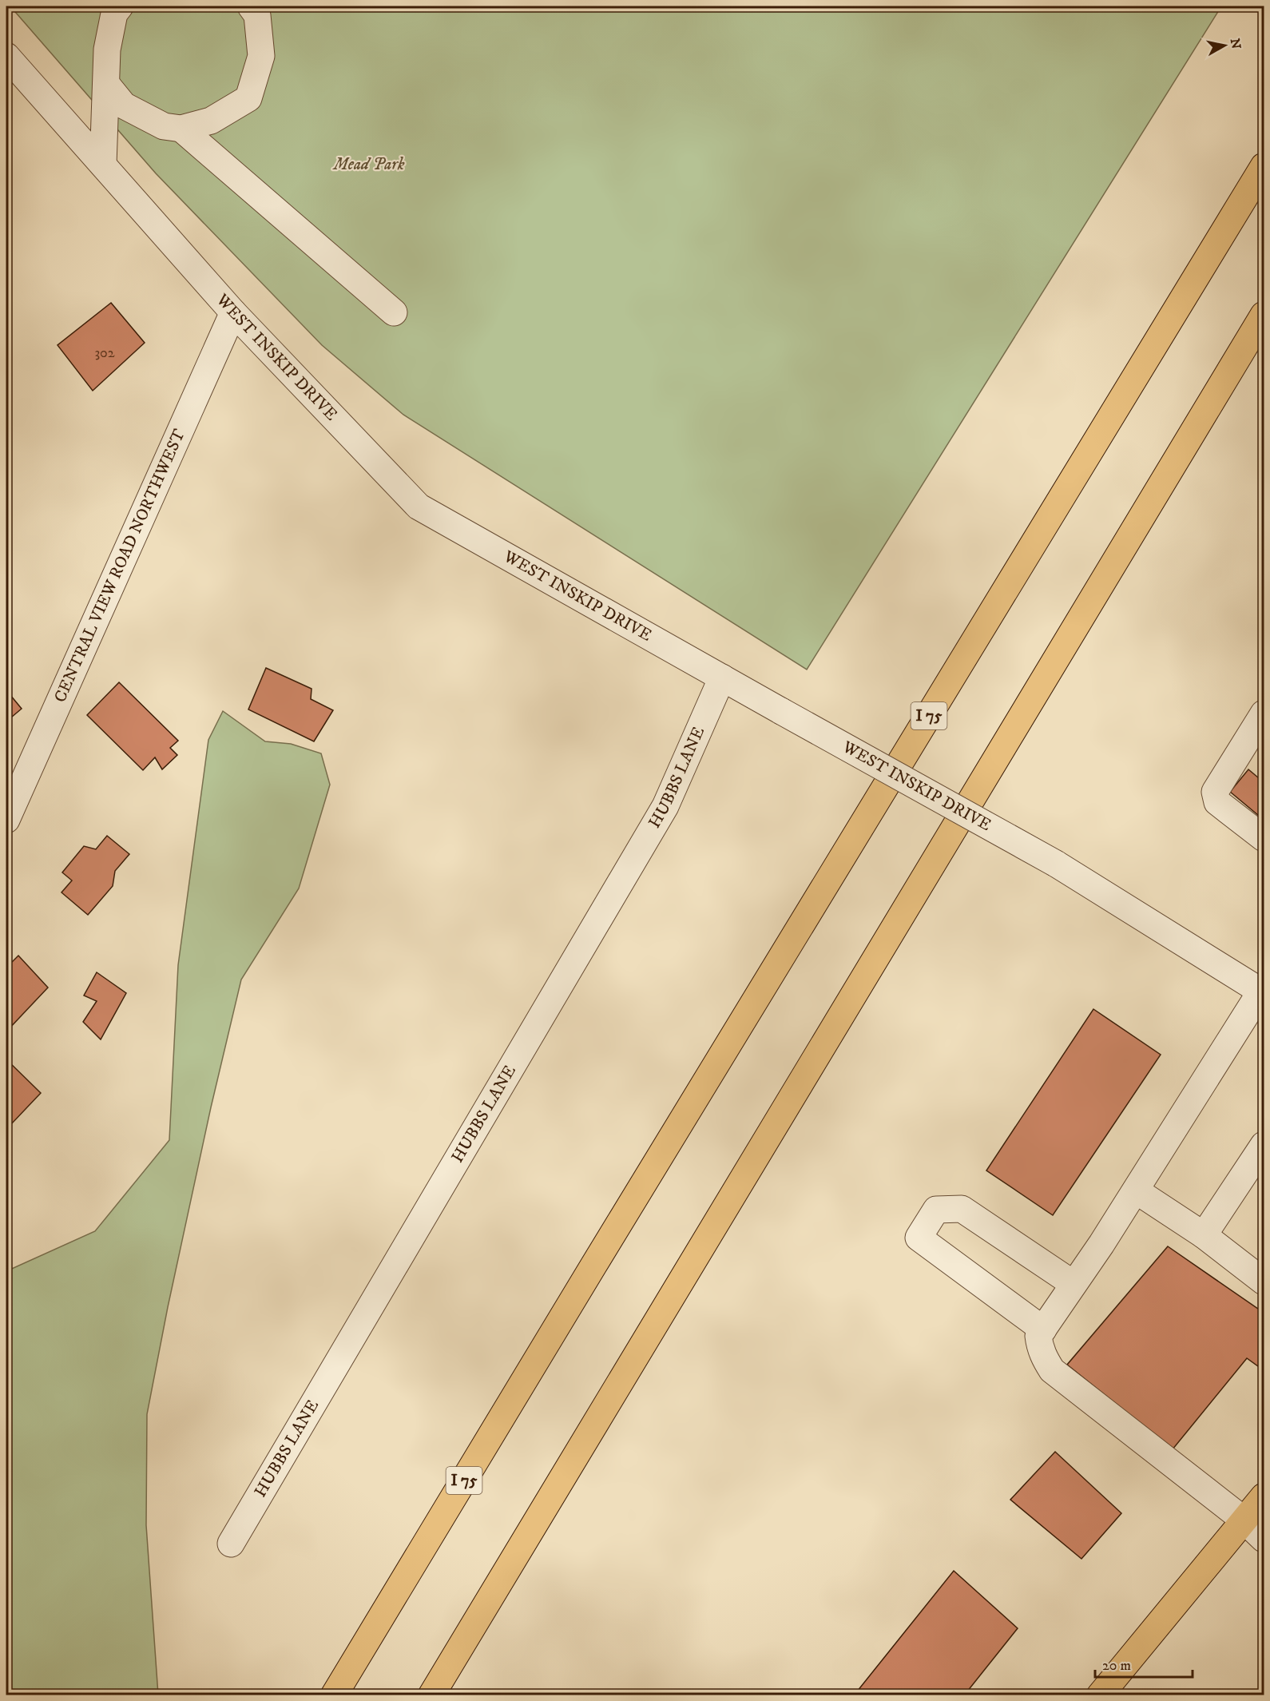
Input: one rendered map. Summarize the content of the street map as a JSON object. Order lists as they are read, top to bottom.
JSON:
{
  "streets": {
    "main road": ["I 75"],
    "street": ["WEST INSKIP DRIVE", "CENTRAL VIEW ROAD NORTHWEST", "HUBBS LANE"]
  },
  "crossings": [
    ["WEST INSKIP DRIVE", "CENTRAL VIEW ROAD NORTHWEST"],
    ["WEST INSKIP DRIVE", "HUBBS LANE"]
  ],
  "parks": ["Mead Park"],
  "house_numbers": ["302"],
  "scale_bar": "20 m",
  "north": "right"
}
